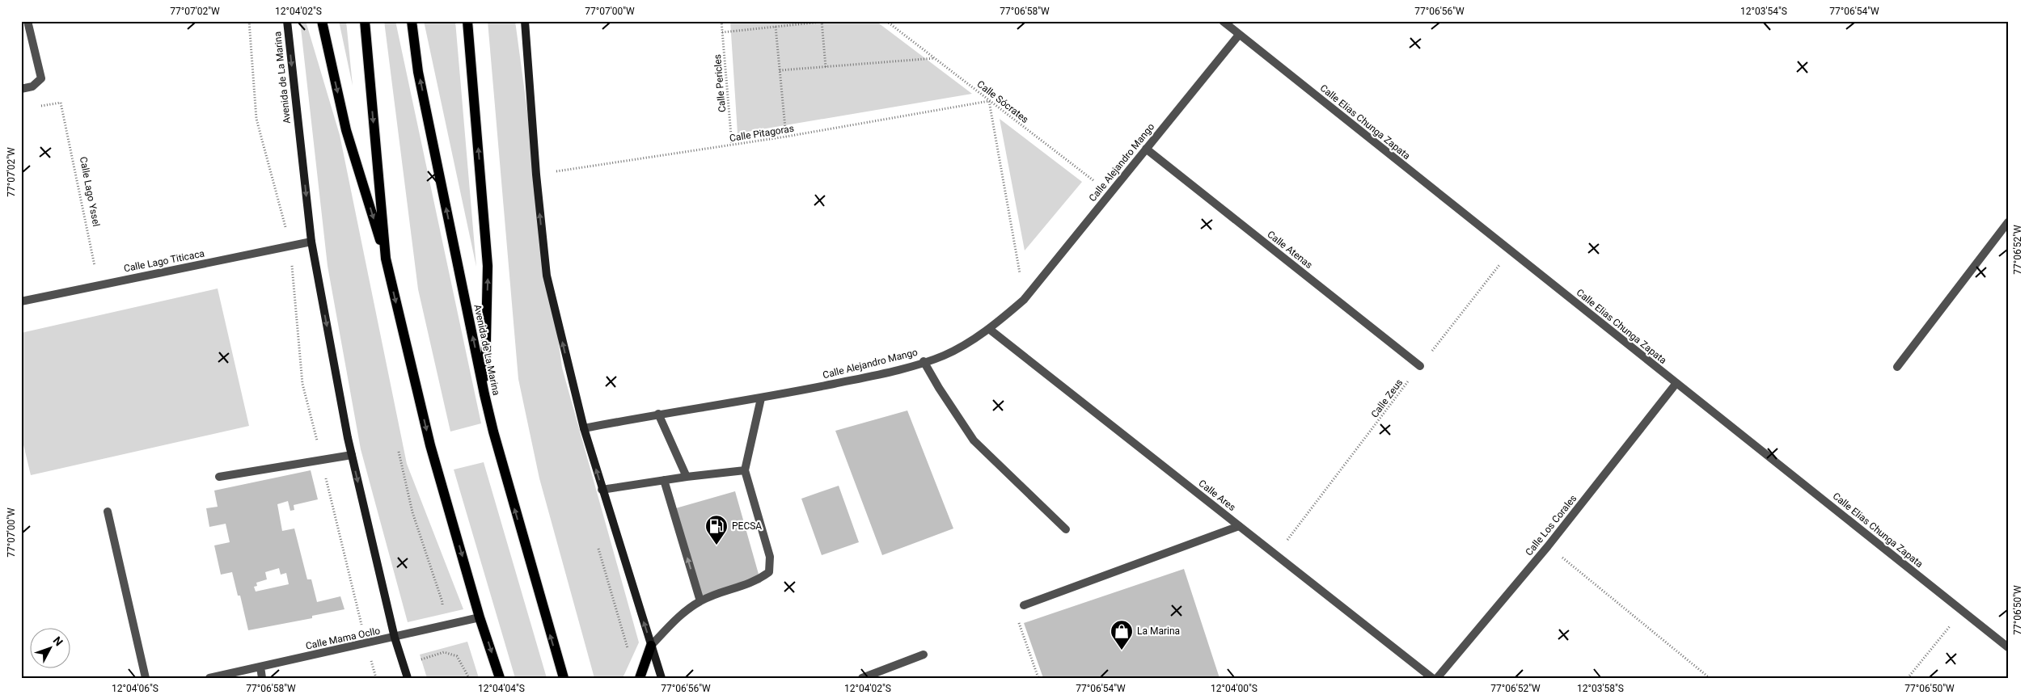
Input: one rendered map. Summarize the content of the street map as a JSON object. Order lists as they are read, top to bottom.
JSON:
{
  "streets": {
    "main road": ["Avenida de La Marina"],
    "street": [
      "Calle Elias Chunga Zapata",
      "Calle Alejandro Mango",
      "Calle Atenas",
      "Calle Lago Titicaca",
      "Calle Ares",
      "Calle Los Corales",
      "Calle Mama Ocllo"
    ],
    "path": [
      "Calle Pericles",
      "Calle Sócrates",
      "Calle Pitagoras",
      "Calle Lago Yssel",
      "Calle Zeus"
    ]
  },
  "crossings": [
    ["Avenida de La Marina", "Calle Lago Titicaca"],
    ["Avenida de La Marina", "Calle Mama Ocllo"],
    ["Calle Pericles", "Calle Pitagoras"],
    ["Calle Sócrates", "Calle Pitagoras"],
    ["Calle Sócrates", "Calle Alejandro Mango"],
    ["Calle Elias Chunga Zapata", "Calle Alejandro Mango"],
    ["Calle Elias Chunga Zapata", "Calle Zeus"],
    ["Calle Elias Chunga Zapata", "Calle Los Corales"],
    ["Calle Alejandro Mango", "Calle Atenas"],
    ["Calle Alejandro Mango", "Calle Ares"],
    ["Calle Lago Yssel", "Calle Lago Titicaca"],
    ["Calle Atenas", "Calle Zeus"],
    ["Calle Zeus", "Calle Ares"]
  ],
  "places": {
    "fuel station": ["PECSA"],
    "shop": ["La Marina"]
  },
  "north": "top right",
  "coordinates": [
    "77°07'02\"W",
    "12°04'02\"S",
    "77°07'00\"W",
    "77°06'58\"W",
    "77°06'56\"W",
    "12°03'54\"S",
    "77°06'54\"W",
    "77°06'52\"W",
    "77°06'50\"W",
    "12°04'06\"S",
    "12°04'04\"S",
    "12°04'00\"S",
    "12°03'58\"S"
  ]
}
